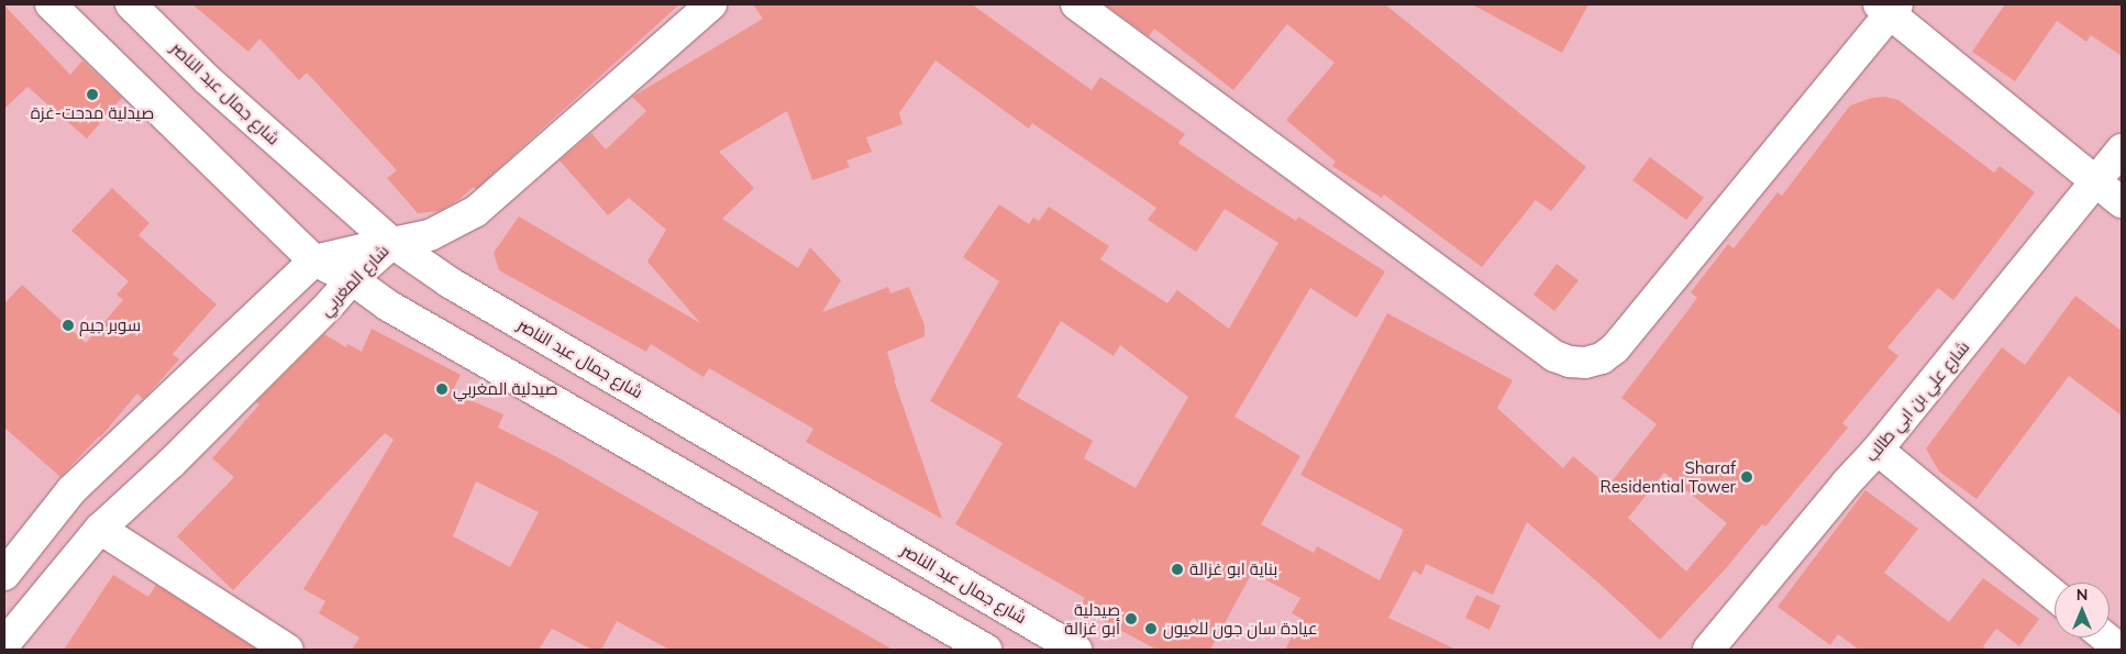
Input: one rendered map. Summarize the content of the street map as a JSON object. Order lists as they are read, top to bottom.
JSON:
{
  "streets": {
    "main road": ["شارع جمال عبد الناصر", "شارع المغربي", "شارع علي بن ابي طالب"]
  },
  "crossings": [
    ["شارع جمال عبد الناصر", "شارع المغربي"]
  ],
  "places": [
    "صيدلية مدحت-غزة",
    "سوبر جيم",
    "صيدلية المغربي",
    "Sharaf Residential Tower",
    "بناية ابو غزالة",
    "صيدلية أبو غزالة",
    "عيادة سان جون للعيون"
  ],
  "north": "top"
}
